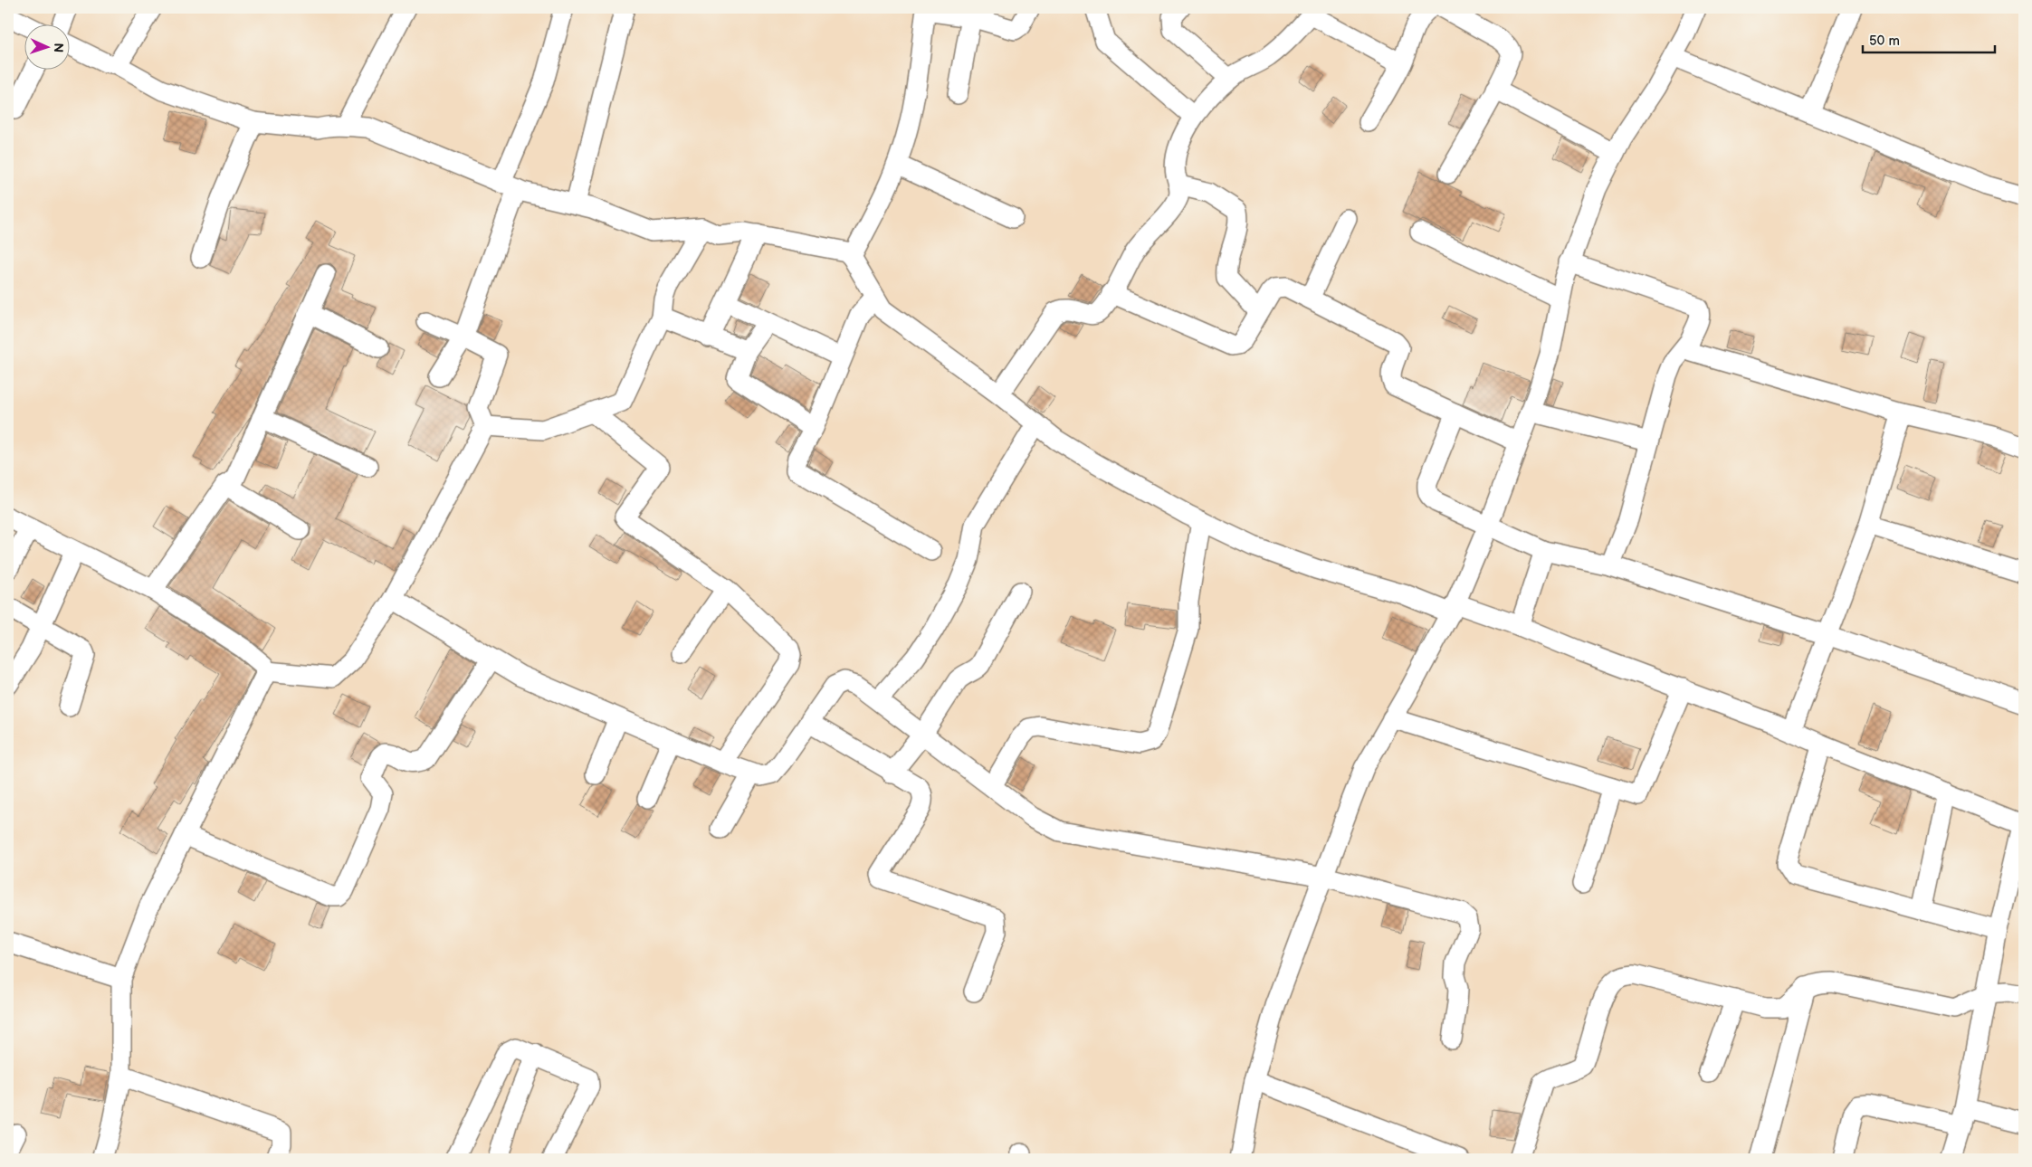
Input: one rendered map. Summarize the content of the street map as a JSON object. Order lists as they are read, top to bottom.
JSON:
{
  "scale_bar": "50 m",
  "north": "right"
}
